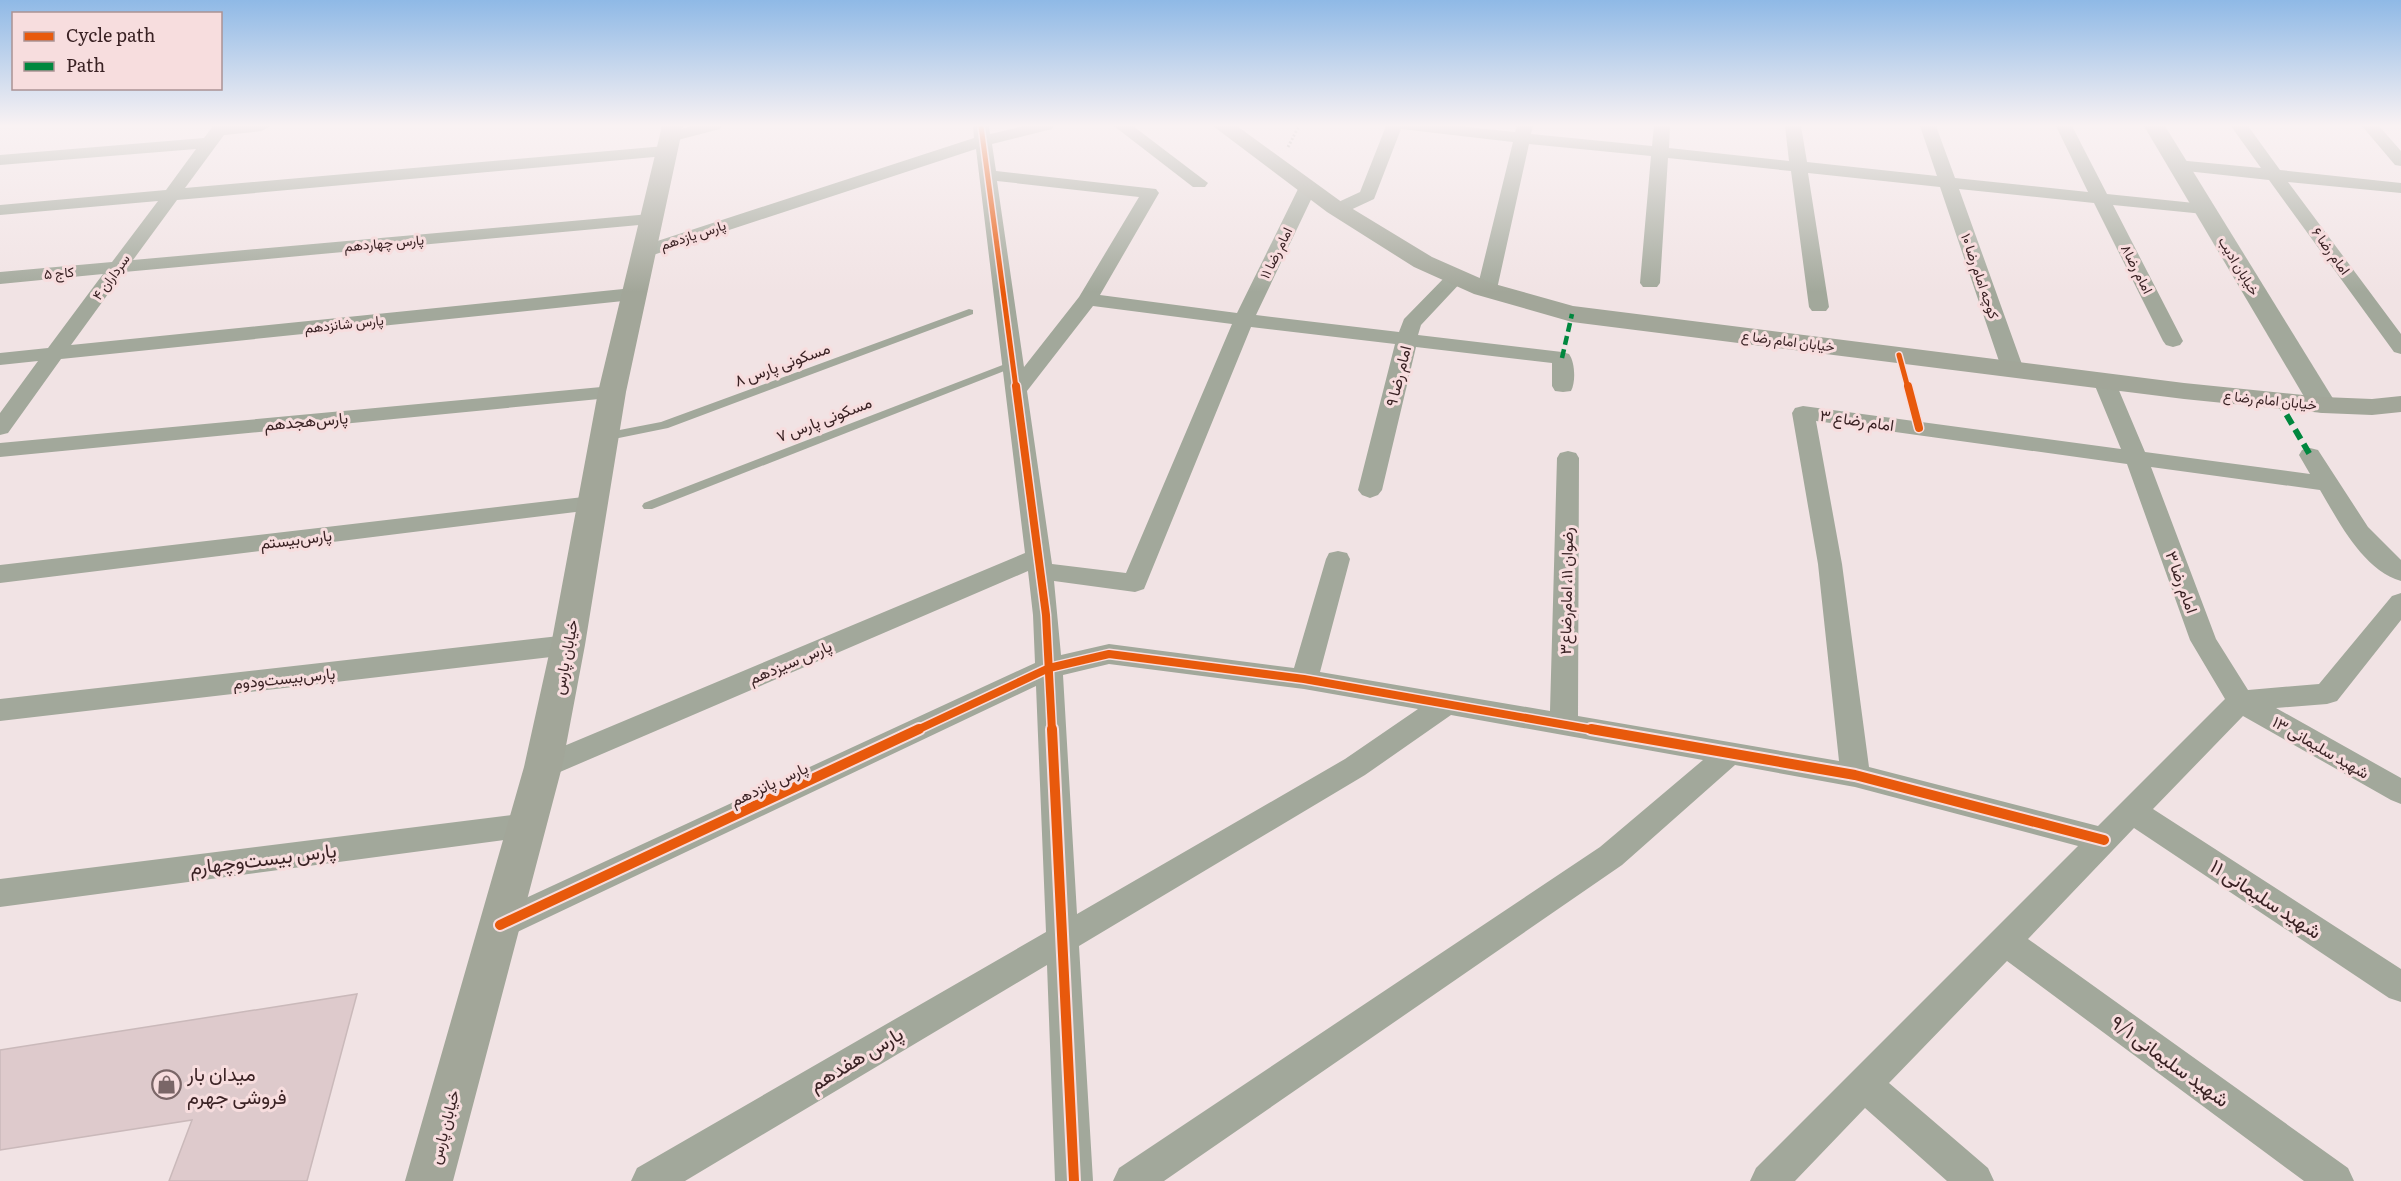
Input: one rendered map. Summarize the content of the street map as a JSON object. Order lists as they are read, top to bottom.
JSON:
{
  "streets": {
    "main road": ["خیابان امام رضا ع", "خیابان پارس"],
    "street": [
      "پارس‌‌ یازدهم",
      "پارس‌‌ چهاردهم",
      "امام رضا ۶",
      "امام رضا ۱۱",
      "خیابان ادیب",
      "امام رضا۸",
      "کاج ۵",
      "کوچه امام رضا ۱۰",
      "سرداران ۴",
      "پارس‌‌ شانزدهم",
      "امام رضا ۹",
      "امام رضا‌ع ۳",
      "پارس‌‌هجدهم",
      "پارس‌بیستم",
      "امام رضا ۳",
      "رضوان ۱۱، امام‌رضا‌ع‌۳",
      "پارس‌ سیزدهم",
      "پارس‌بیست‌و‌دوم",
      "شهید سلیمانی ۱۳",
      "پارس‌ پانزدهم",
      "پارس بیست‌وچهارم",
      "شهید سلیمانی ۱۱",
      "پارس‌ هفدهم",
      "شهید سلیمانی ۹/۱"
    ],
    "lane": ["مسکونی پارس ۸", "مسکونی ‌پارس ۷"]
  },
  "crossings": [
    ["پارس‌‌ یازدهم", "خیابان پارس"],
    ["پارس‌‌ چهاردهم", "کاج ۵"],
    ["پارس‌‌ چهاردهم", "سرداران ۴"],
    ["پارس‌‌ چهاردهم", "خیابان پارس"],
    ["امام رضا ۱۱", "خیابان امام رضا ع"],
    ["امام رضا ۱۱", "پارس‌ سیزدهم"],
    ["خیابان ادیب", "خیابان امام رضا ع"],
    ["کاج ۵", "سرداران ۴"],
    ["کوچه امام رضا ۱۰", "خیابان امام رضا ع"],
    ["سرداران ۴", "پارس‌‌ شانزدهم"],
    ["پارس‌‌ شانزدهم", "خیابان پارس"],
    ["خیابان امام رضا ع", "امام رضا ۹"],
    ["خیابان امام رضا ع", "امام رضا ۳"],
    ["مسکونی پارس ۸", "خیابان پارس"],
    ["امام رضا‌ع ۳", "امام رضا ۳"],
    ["امام رضا‌ع ۳", "پارس‌ پانزدهم"],
    ["پارس‌‌هجدهم", "خیابان پارس"],
    ["پارس‌بیستم", "خیابان پارس"],
    ["امام رضا ۳", "شهید سلیمانی ۱۳"],
    ["رضوان ۱۱، امام‌رضا‌ع‌۳", "پارس‌ پانزدهم"],
    ["خیابان پارس", "پارس‌ سیزدهم"],
    ["خیابان پارس", "پارس‌بیست‌و‌دوم"],
    ["خیابان پارس", "پارس‌ پانزدهم"],
    ["خیابان پارس", "پارس بیست‌وچهارم"],
    ["پارس‌ پانزدهم", "پارس‌ هفدهم"]
  ],
  "places": {
    "shop": ["میدان بار فروشی جهرم"]
  },
  "legend": ["Cycle path", "Path"]
}
